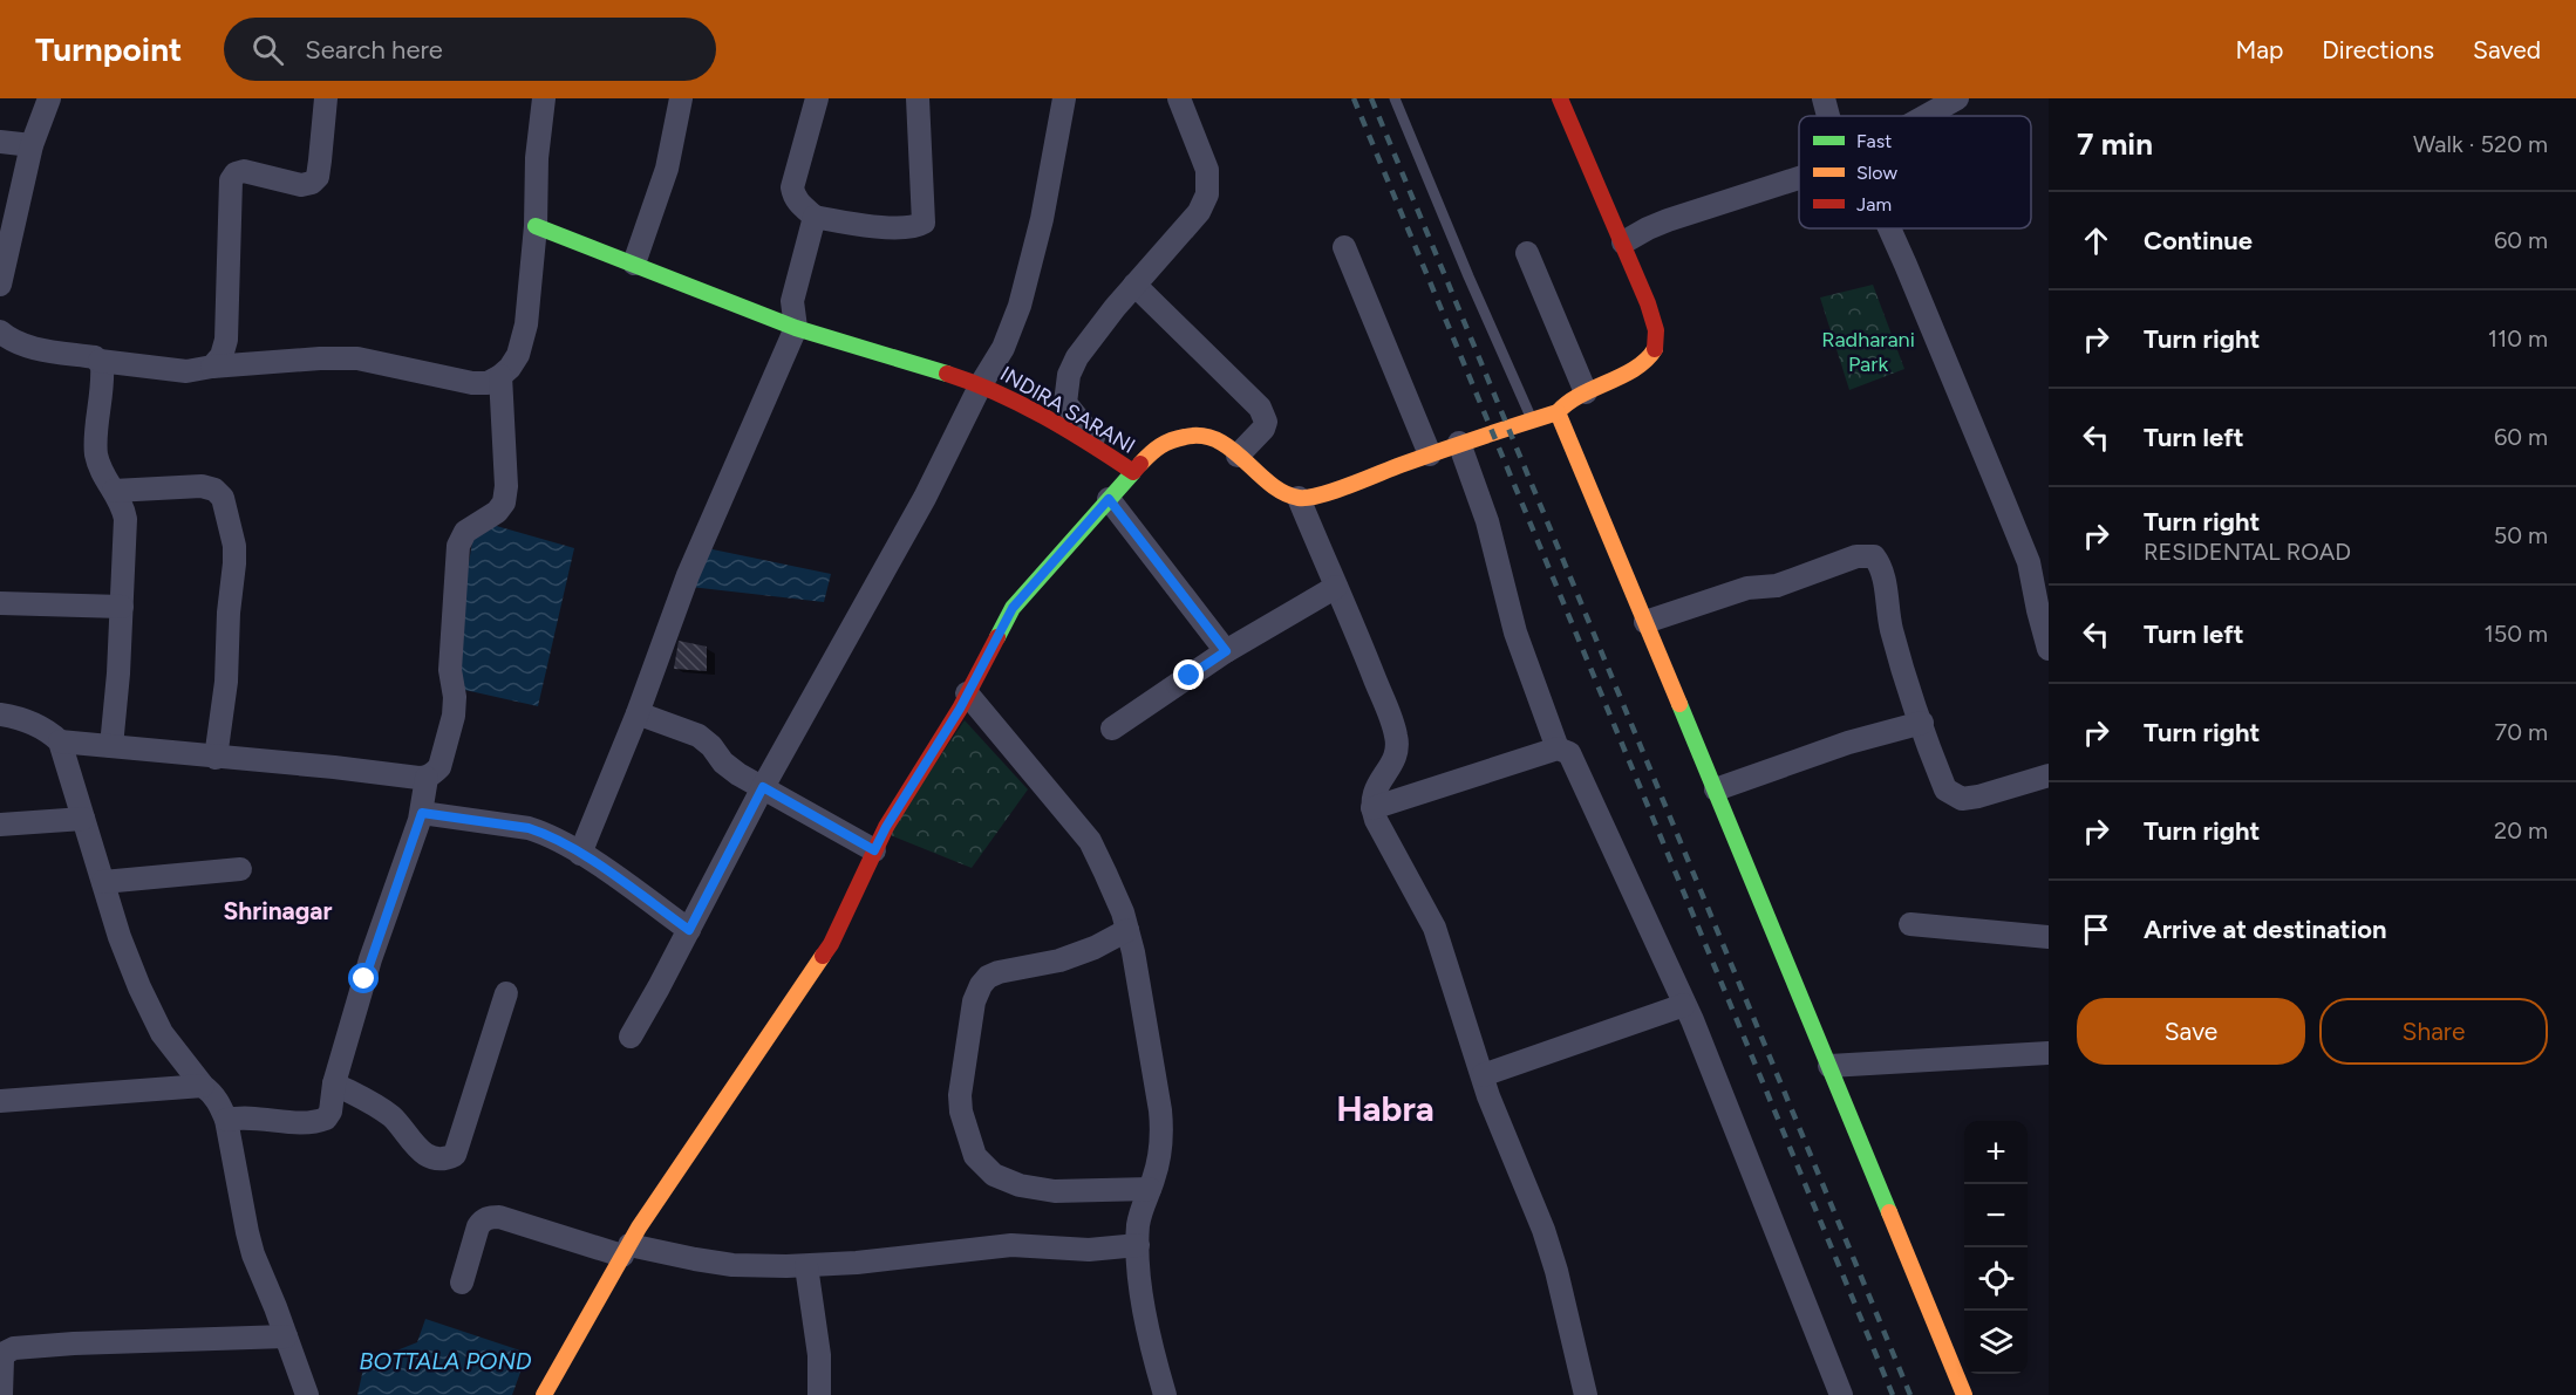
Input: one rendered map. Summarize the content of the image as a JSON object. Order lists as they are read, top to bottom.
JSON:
{
  "streets": {
    "street": ["INDIRA SARANI"]
  },
  "districts": ["Shrinagar", "Habra"],
  "water": ["BOTTALA POND"],
  "parks": ["Radharani Park"],
  "legend": ["Fast", "Slow", "Jam"],
  "page": {
    "header": "Turnpoint",
    "search": "Search here",
    "nav": ["Map", "Directions", "Saved"],
    "heading": ["7 min", "Walk · 520 m"],
    "list": [
      ["Continue", "60 m"],
      ["Turn right", "110 m"],
      ["Turn left", "60 m"],
      ["Turn right", "RESIDENTAL ROAD", "50 m"],
      ["Turn left", "150 m"],
      ["Turn right", "70 m"],
      ["Turn right", "20 m"],
      "Arrive at destination"
    ],
    "buttons": ["Save", "Share"],
    "map_buttons": ["+", "−"]
  }
}
